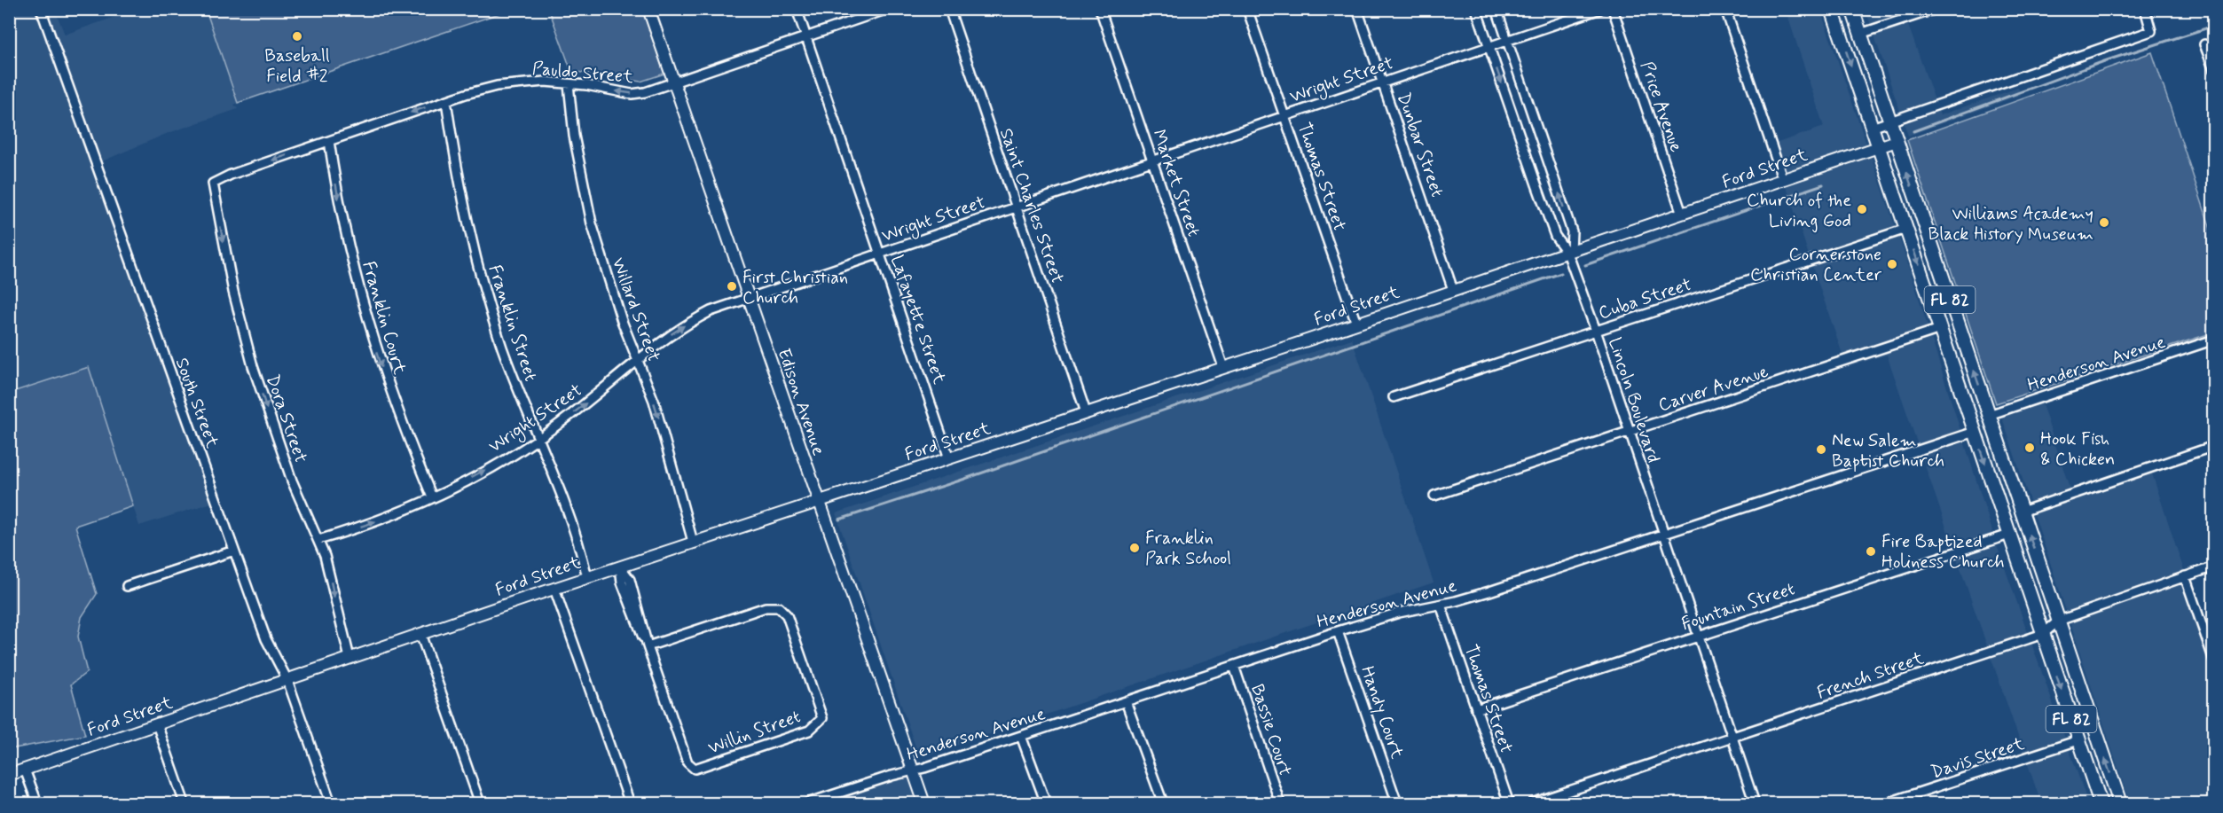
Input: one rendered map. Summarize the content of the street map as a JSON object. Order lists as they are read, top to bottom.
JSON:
{
  "streets": {
    "main road": ["FL 82"],
    "street": [
      "Pauldo Street",
      "Wright Street",
      "Price Avenue",
      "Dunbar Street",
      "Ford Street",
      "Thomas Street",
      "Market Street",
      "Saint Charles Street",
      "Cuba Street",
      "Willard Street",
      "Franklin Court",
      "Lafayette Street",
      "Franklin Street",
      "Henderson Avenue",
      "Carver Avenue",
      "Lincoln Boulevard",
      "Edison Avenue",
      "South Street",
      "Dora Street",
      "Fountain Street",
      "French Street",
      "Handy Court",
      "Bassie Court",
      "Willin Street",
      "Davis Street"
    ]
  },
  "crossings": [
    ["Pauldo Street", "Willard Street"],
    ["Pauldo Street", "Franklin Court"],
    ["Pauldo Street", "Lafayette Street"],
    ["Pauldo Street", "Franklin Street"],
    ["Pauldo Street", "Edison Avenue"],
    ["Pauldo Street", "Dora Street"],
    ["Wright Street", "Dunbar Street"],
    ["Wright Street", "Thomas Street"],
    ["Wright Street", "Market Street"],
    ["Wright Street", "Saint Charles Street"],
    ["Wright Street", "Willard Street"],
    ["Wright Street", "Franklin Court"],
    ["Wright Street", "Lafayette Street"],
    ["Wright Street", "Franklin Street"],
    ["Wright Street", "Lincoln Boulevard"],
    ["Wright Street", "Edison Avenue"],
    ["Wright Street", "Dora Street"],
    ["Price Avenue", "Ford Street"],
    ["Dunbar Street", "Ford Street"],
    ["Ford Street", "Thomas Street"],
    ["Ford Street", "Market Street"],
    ["Ford Street", "Saint Charles Street"],
    ["Ford Street", "FL 82"],
    ["Ford Street", "Willard Street"],
    ["Ford Street", "Lafayette Street"],
    ["Ford Street", "Franklin Street"],
    ["Ford Street", "Lincoln Boulevard"],
    ["Ford Street", "Edison Avenue"],
    ["Ford Street", "South Street"],
    ["Ford Street", "Dora Street"],
    ["Ford Street", "Willin Street"],
    ["Thomas Street", "Henderson Avenue"],
    ["Thomas Street", "Fountain Street"],
    ["Cuba Street", "FL 82"],
    ["Cuba Street", "Lincoln Boulevard"],
    ["FL 82", "Henderson Avenue"],
    ["FL 82", "Carver Avenue"],
    ["FL 82", "Fountain Street"],
    ["FL 82", "French Street"],
    ["FL 82", "Davis Street"],
    ["Henderson Avenue", "Lincoln Boulevard"],
    ["Henderson Avenue", "Edison Avenue"],
    ["Henderson Avenue", "Handy Court"],
    ["Henderson Avenue", "Bassie Court"],
    ["Carver Avenue", "Lincoln Boulevard"],
    ["Lincoln Boulevard", "Fountain Street"],
    ["Lincoln Boulevard", "French Street"]
  ],
  "one_way": [
    "Pauldo Street",
    "Wright Street",
    "Willard Street",
    "Franklin Court",
    "Dora Street"
  ],
  "places": [
    "Baseball Field #2",
    "Church of the Living God",
    "Williams Academy Black History Museum",
    "Cornerstone Christian Center",
    "First Christian Church",
    "Hook Fish & Chicken",
    "New Salem Baptist Church",
    "Franklin Park School",
    "Fire Baptized Holiness Church"
  ]
}
